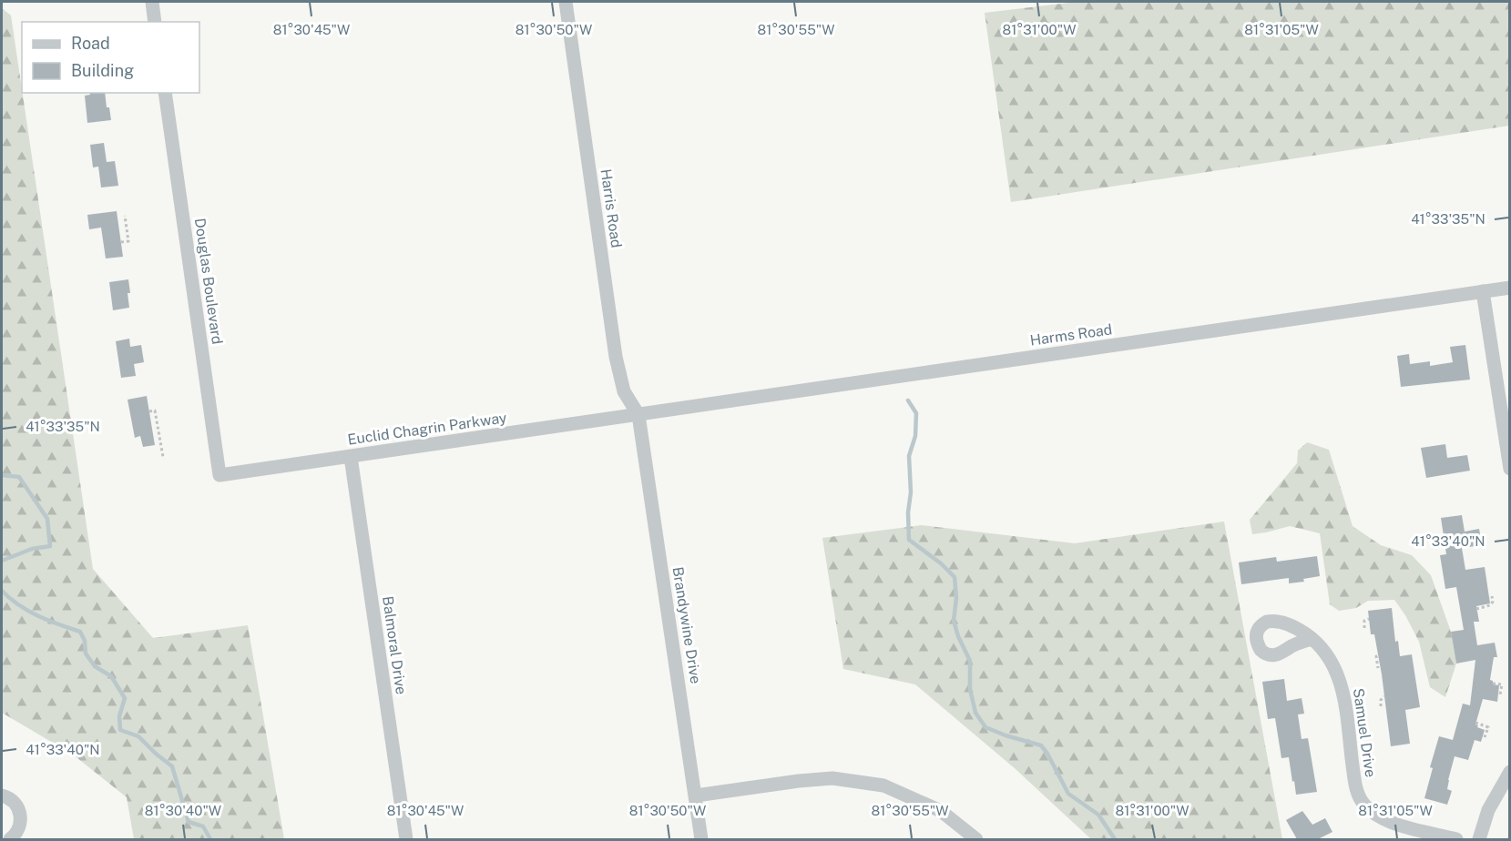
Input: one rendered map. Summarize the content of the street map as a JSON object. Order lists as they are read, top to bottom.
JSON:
{
  "streets": {
    "street": [
      "Harris Road",
      "Douglas Boulevard",
      "Harms Road",
      "Euclid Chagrin Parkway",
      "Brandywine Drive",
      "Balmoral Drive",
      "Samuel Drive"
    ]
  },
  "crossings": [
    ["Harris Road", "Harms Road"],
    ["Harris Road", "Euclid Chagrin Parkway"],
    ["Harris Road", "Brandywine Drive"],
    ["Douglas Boulevard", "Euclid Chagrin Parkway"],
    ["Harms Road", "Euclid Chagrin Parkway"],
    ["Harms Road", "Brandywine Drive"],
    ["Euclid Chagrin Parkway", "Brandywine Drive"],
    ["Euclid Chagrin Parkway", "Balmoral Drive"]
  ],
  "legend": ["Road", "Building"],
  "coordinates": [
    "81°30'45\"W",
    "81°30'50\"W",
    "81°30'55\"W",
    "81°31'00\"W",
    "81°31'05\"W",
    "41°33'35\"N",
    "41°33'40\"N",
    "81°30'40\"W"
  ]
}
